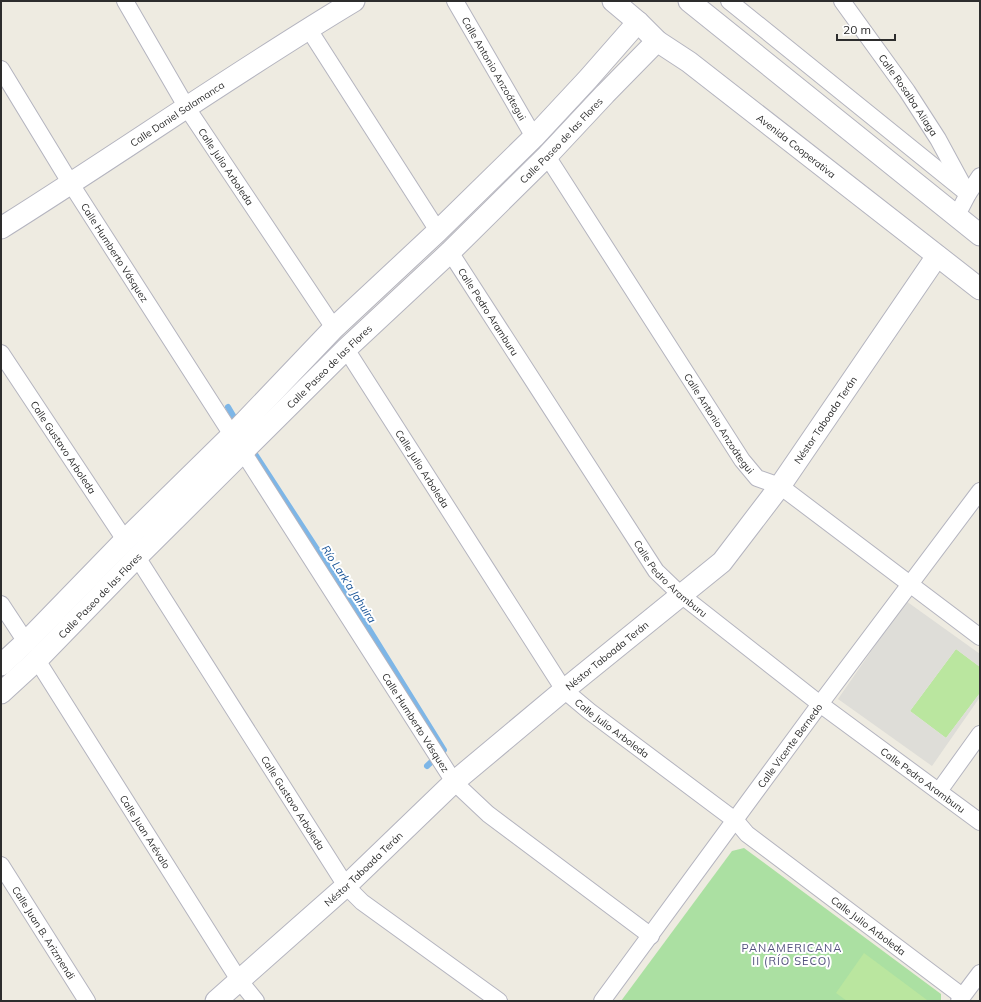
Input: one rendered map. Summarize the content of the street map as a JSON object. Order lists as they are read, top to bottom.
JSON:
{
  "streets": {
    "street": [
      "Calle Antonio Anzoátegui",
      "Calle Rosalba Aliaga",
      "Calle Daniel Salamanca",
      "Calle Paseo de las Flores",
      "Avenida Cooperativa",
      "Calle Julio Arboleda",
      "Calle Humberto Vásquez",
      "Calle Pedro Aramburu",
      "Néstor Taboada Terán",
      "Calle Gustavo Arboleda",
      "Calle Vicente Bernedo",
      "Calle Juan Arévalo",
      "Calle Juan B. Arizmendi"
    ]
  },
  "crossings": [
    ["Calle Antonio Anzoátegui", "Calle Paseo de las Flores"],
    ["Calle Antonio Anzoátegui", "Néstor Taboada Terán"],
    ["Calle Antonio Anzoátegui", "Calle Vicente Bernedo"],
    ["Calle Daniel Salamanca", "Calle Julio Arboleda"],
    ["Calle Daniel Salamanca", "Calle Humberto Vásquez"],
    ["Calle Paseo de las Flores", "Avenida Cooperativa"],
    ["Calle Paseo de las Flores", "Calle Julio Arboleda"],
    ["Calle Paseo de las Flores", "Calle Humberto Vásquez"],
    ["Calle Paseo de las Flores", "Calle Pedro Aramburu"],
    ["Calle Paseo de las Flores", "Calle Gustavo Arboleda"],
    ["Calle Paseo de las Flores", "Calle Juan Arévalo"],
    ["Avenida Cooperativa", "Néstor Taboada Terán"],
    ["Calle Julio Arboleda", "Néstor Taboada Terán"],
    ["Calle Julio Arboleda", "Calle Vicente Bernedo"],
    ["Calle Humberto Vásquez", "Néstor Taboada Terán"],
    ["Calle Humberto Vásquez", "Calle Vicente Bernedo"],
    ["Calle Pedro Aramburu", "Néstor Taboada Terán"],
    ["Calle Pedro Aramburu", "Calle Vicente Bernedo"],
    ["Néstor Taboada Terán", "Calle Gustavo Arboleda"],
    ["Néstor Taboada Terán", "Calle Juan Arévalo"]
  ],
  "districts": ["PANAMERICANA II (RÍO SECO)"],
  "water": ["Río Lark’a Jahuira"],
  "scale_bar": "20 m"
}
